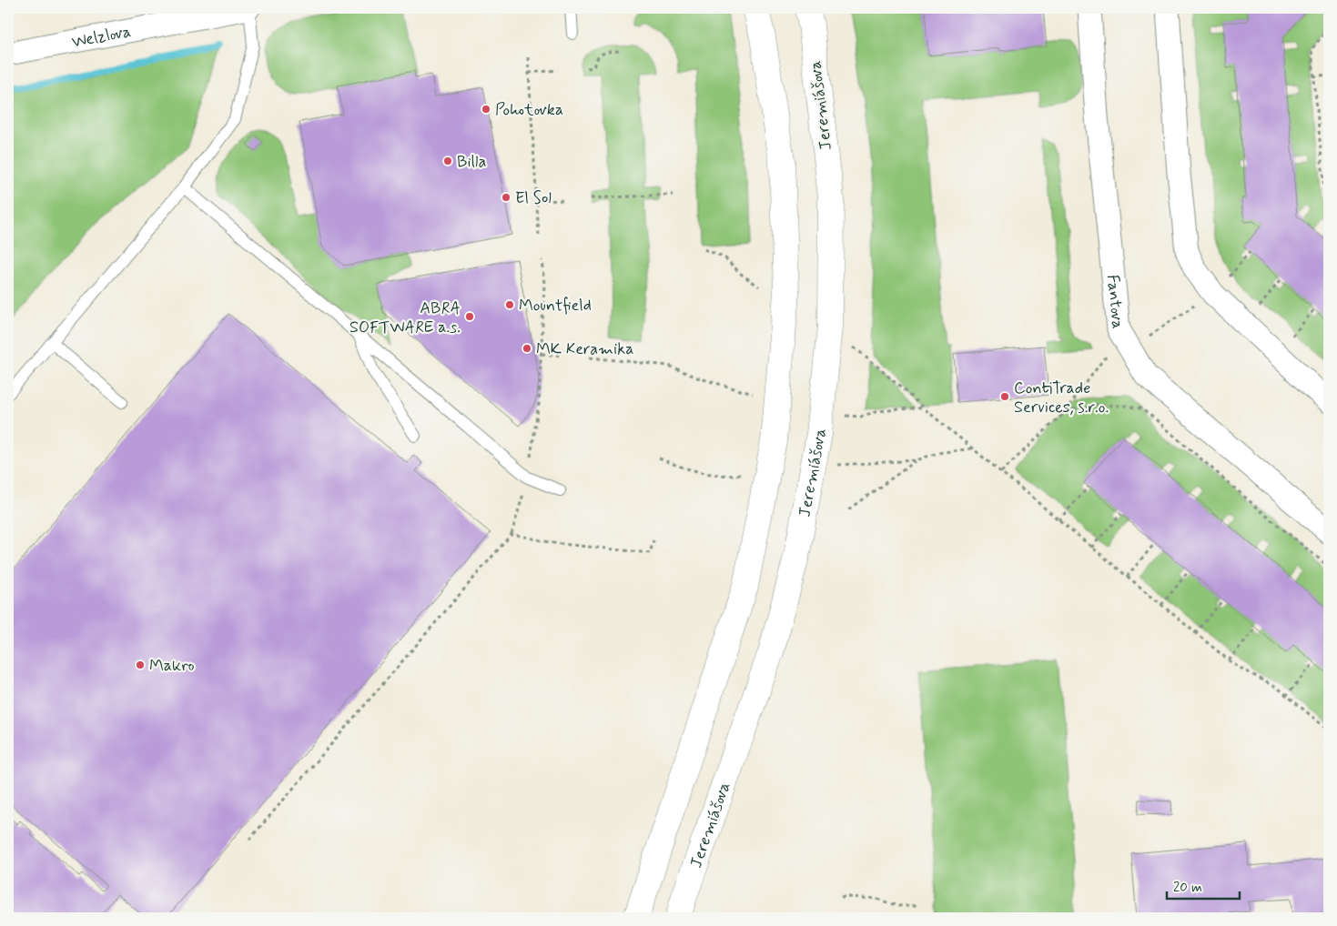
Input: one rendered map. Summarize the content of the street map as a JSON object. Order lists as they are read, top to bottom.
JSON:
{
  "streets": {
    "main road": ["Jeremiášova"],
    "street": ["Welzlova", "Fantova"]
  },
  "places": [
    "Pohotovka",
    "Billa",
    "El Sol",
    "Mountfield",
    "ABRA SOFTWARE a.s.",
    "MK Keramika",
    "ContiTrade Services, s.r.o.",
    "Makro"
  ],
  "scale_bar": "20 m"
}
